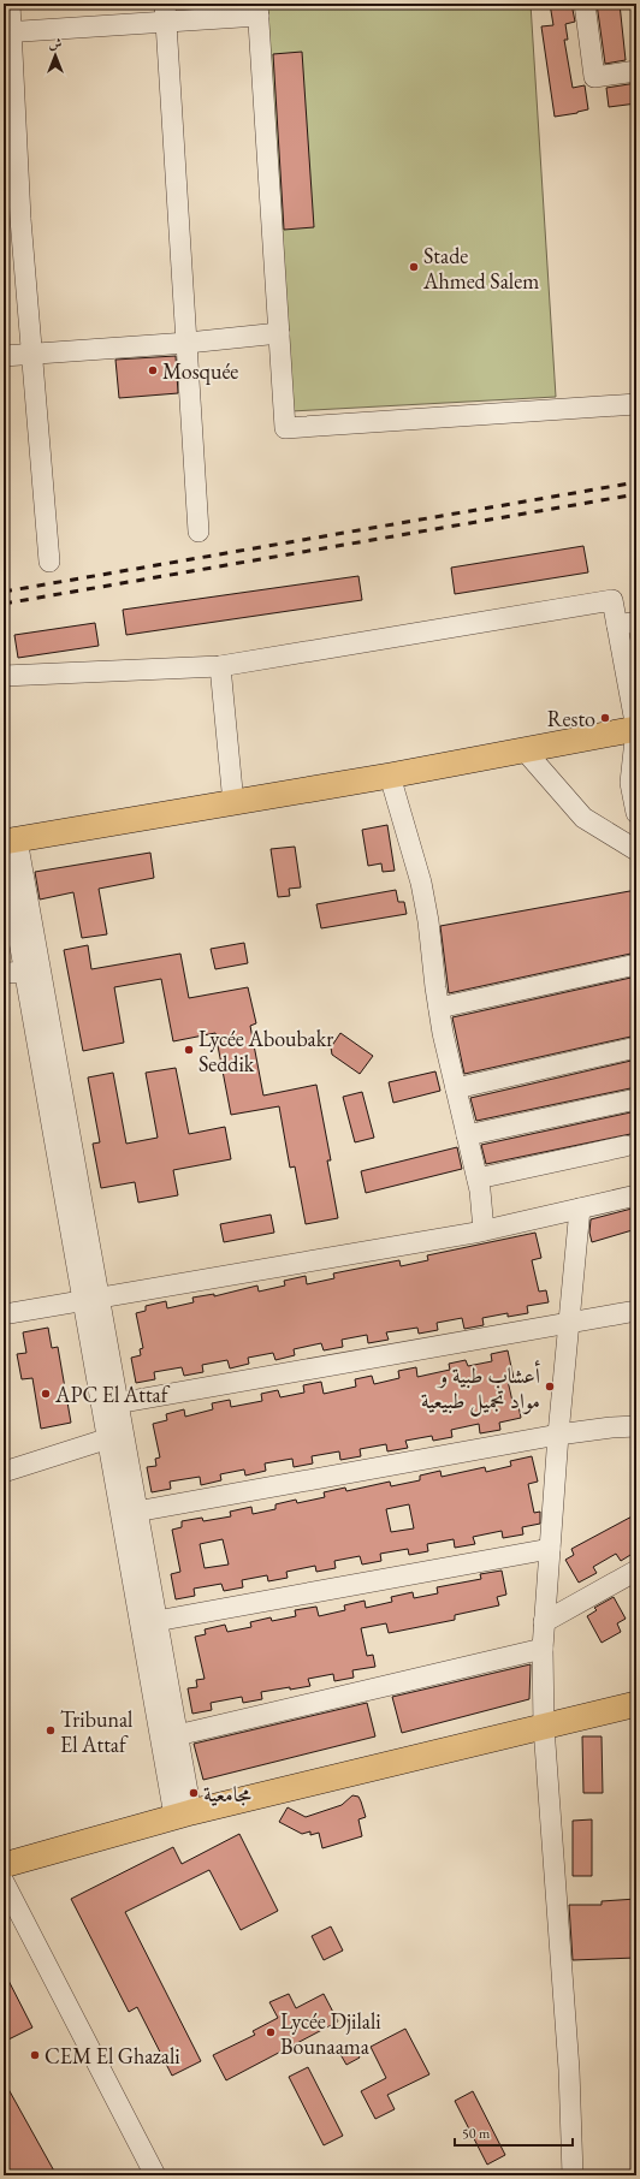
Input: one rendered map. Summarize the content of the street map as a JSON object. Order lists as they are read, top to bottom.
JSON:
{
  "places": [
    "Stade Ahmed Salem",
    "Mosquée",
    "Resto",
    "Lycée Aboubakr Seddik",
    "أعشاب طبية و مواد تجميل طبيعية",
    "APC El Attaf",
    "Tribunal El Attaf",
    "مجامعية",
    "Lycée Djilali Bounaama",
    "CEM El Ghazali"
  ],
  "scale_bar": "50 m",
  "north": "top"
}
